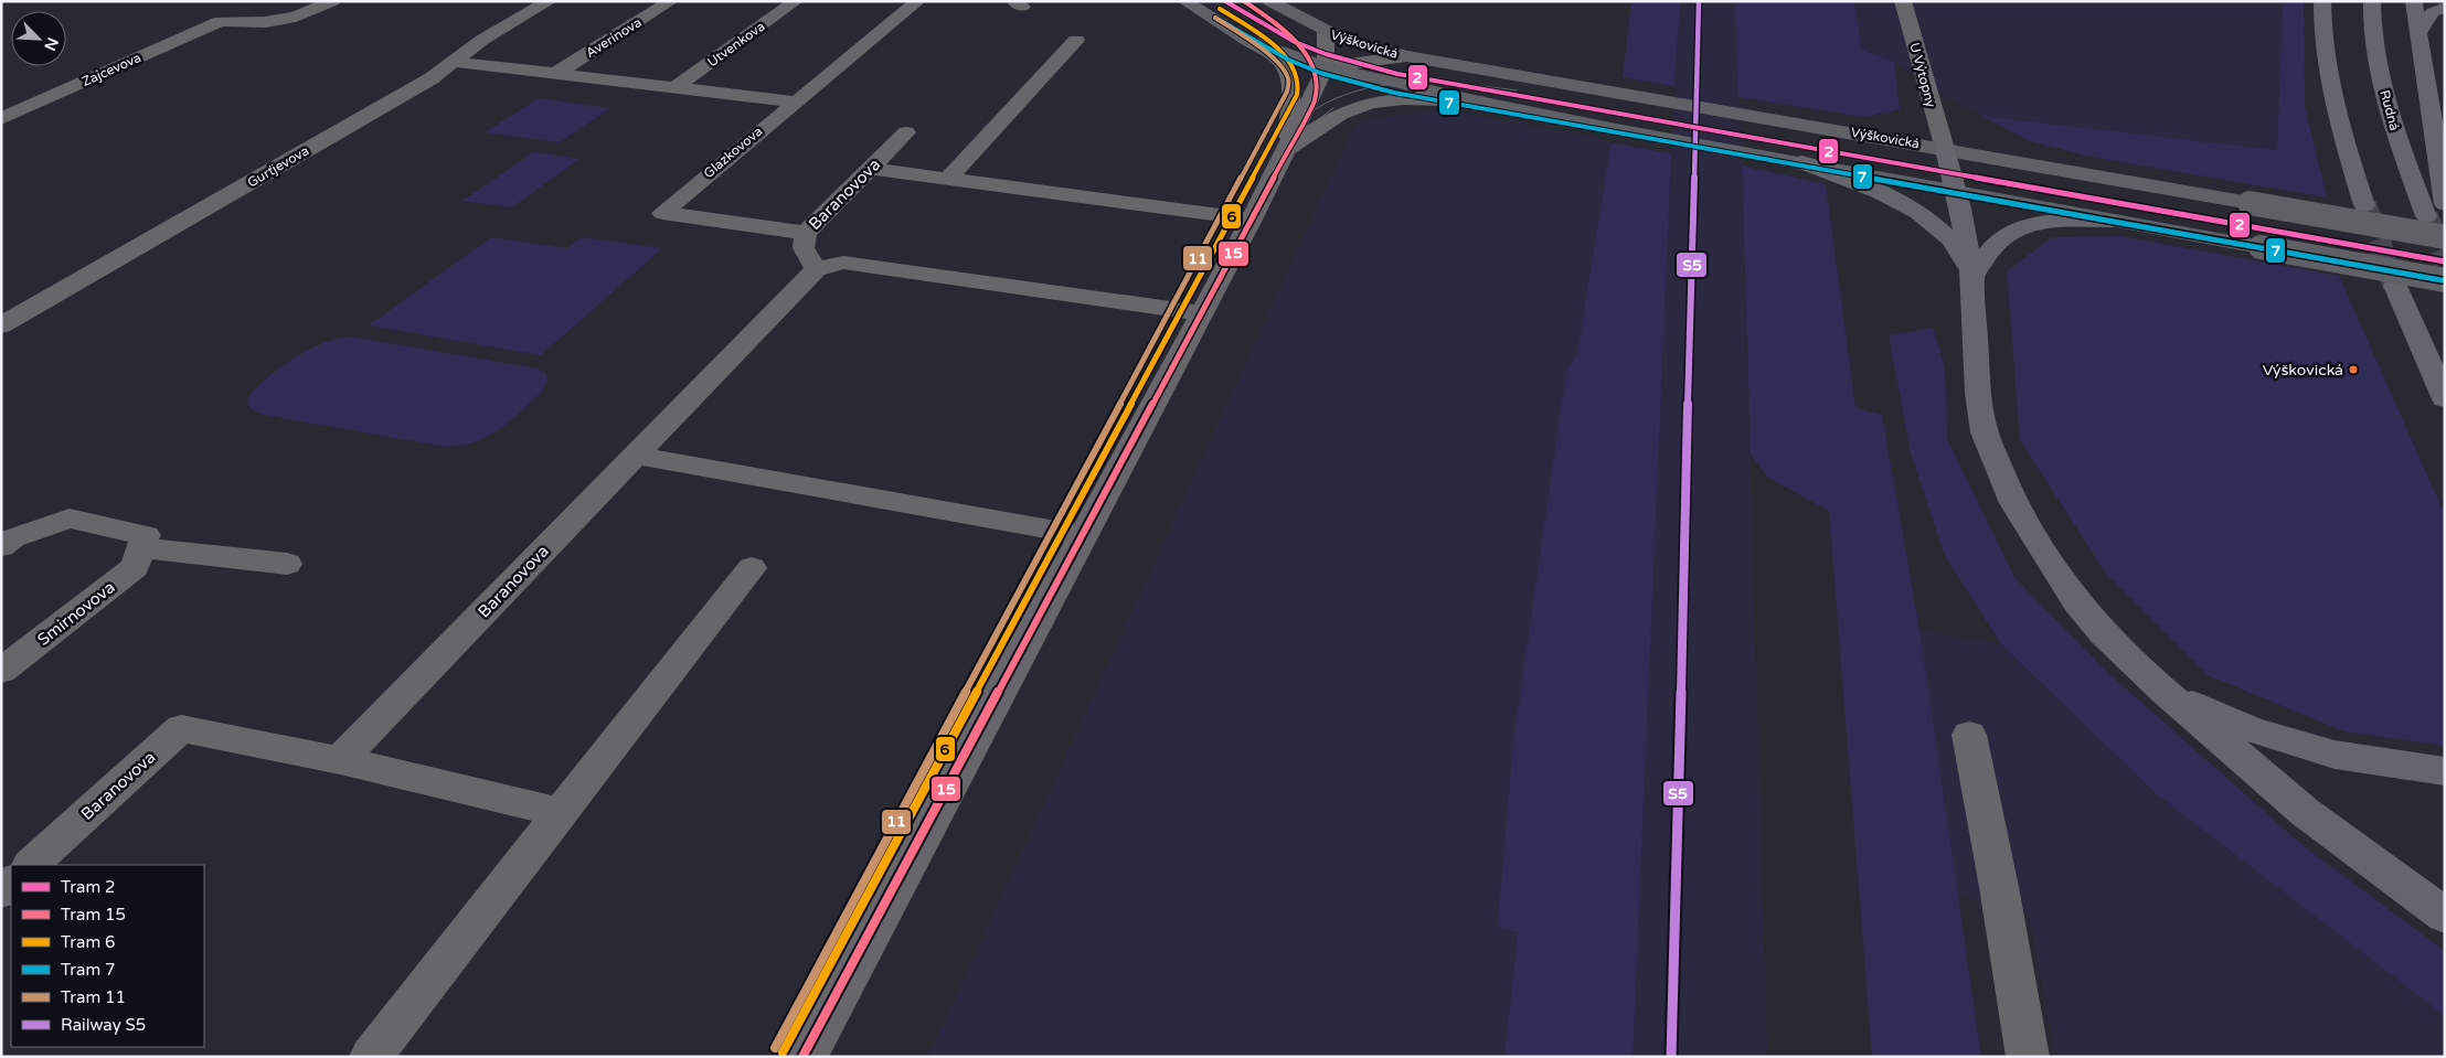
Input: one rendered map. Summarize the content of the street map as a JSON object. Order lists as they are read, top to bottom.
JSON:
{
  "streets": {
    "highway": ["Rudná"],
    "street": [
      "Averinova",
      "Utvenkova",
      "Výškovická",
      "Zajcevova",
      "U Výtopny",
      "Glazkovova",
      "Gurťjevova",
      "Baranovova",
      "Smirnovova"
    ]
  },
  "crossings": [
    ["Výškovická", "U Výtopny"],
    ["Glazkovova", "Baranovova"]
  ],
  "places": ["Výškovická"],
  "lines": [
    "tram line 2",
    "tram line 15",
    "rail line S5",
    "tram line 6",
    "tram line 7",
    "tram line 11"
  ],
  "legend": [
    "Tram 2",
    "Tram 15",
    "Tram 6",
    "Tram 7",
    "Tram 11",
    "Railway S5"
  ],
  "north": "bottom right"
}
